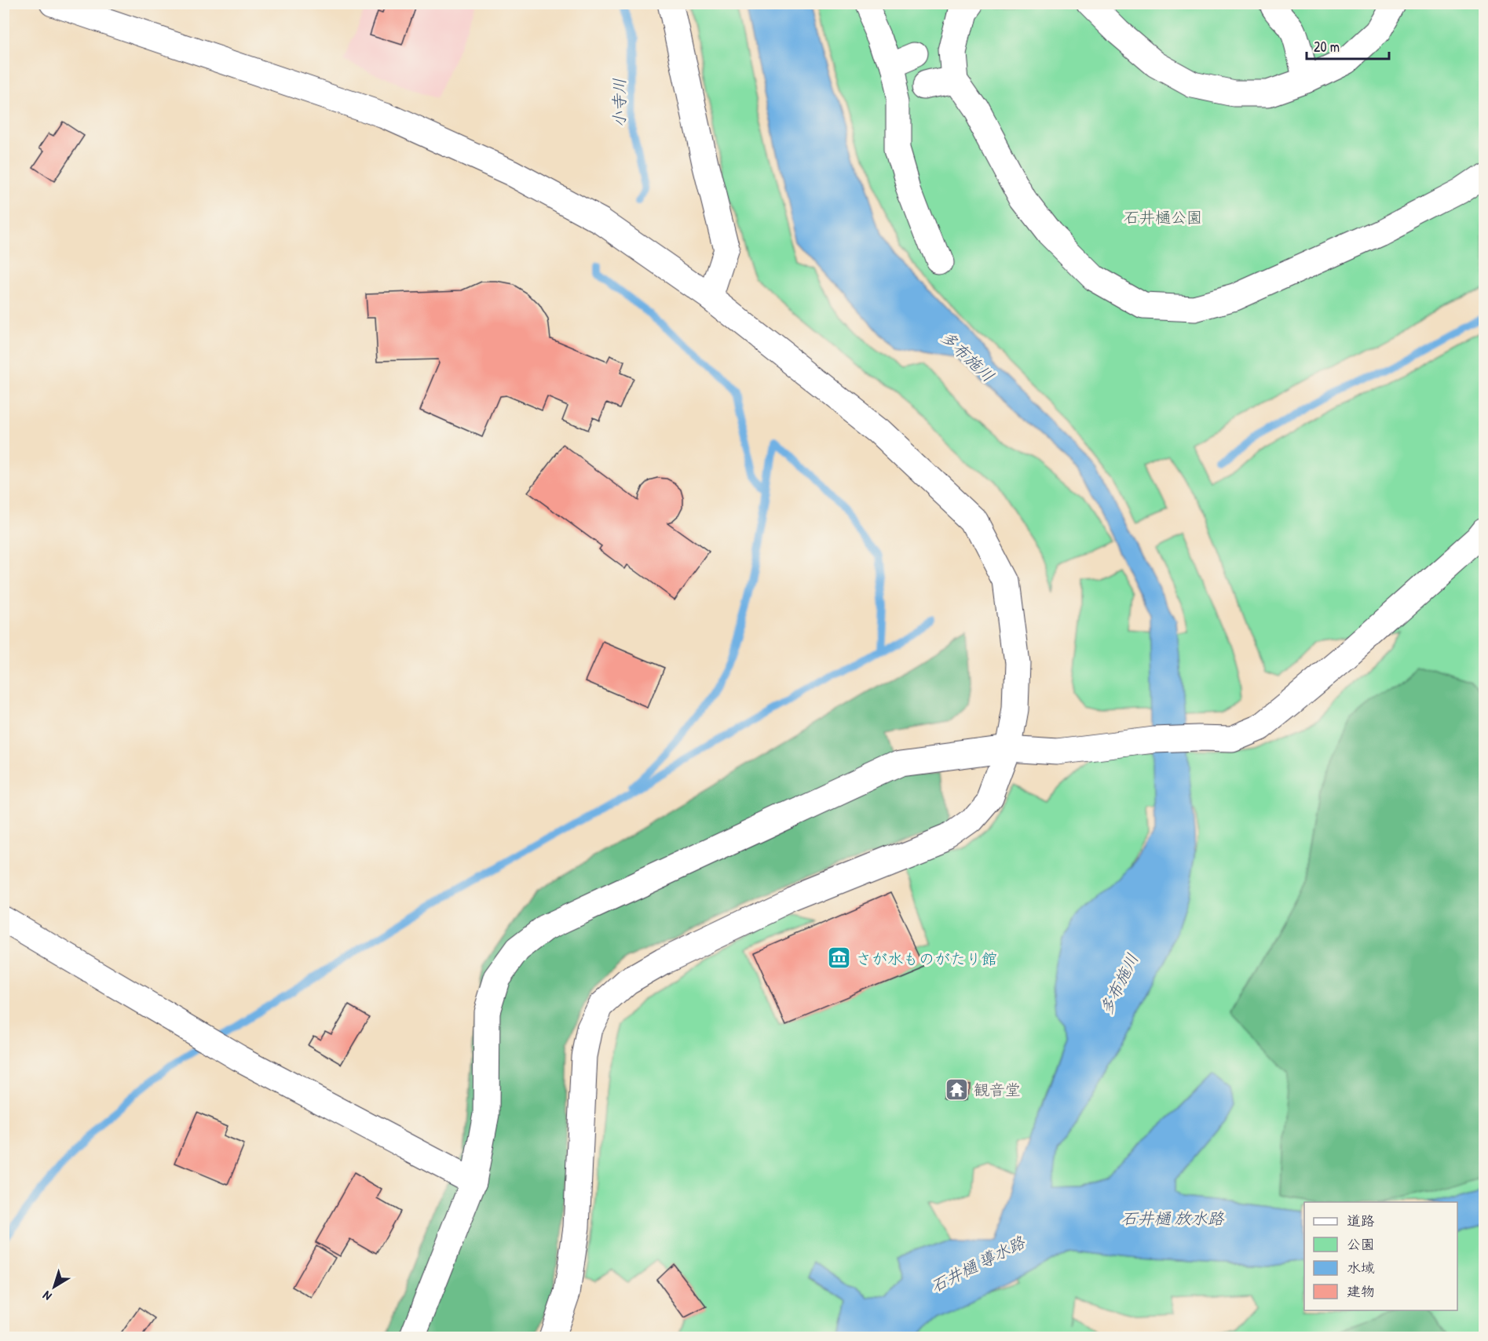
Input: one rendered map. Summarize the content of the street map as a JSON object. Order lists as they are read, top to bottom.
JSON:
{
  "water": [
    "小寺川",
    "多布施川",
    "石井樋 放水路",
    "石井樋 導水路"
  ],
  "parks": ["石井樋公園"],
  "places": {
    "museum": ["さが水ものがたり館"],
    "temple": ["観音堂"]
  },
  "legend": [
    "道路",
    "公園",
    "水域",
    "建物"
  ],
  "scale_bar": "20 m",
  "north": "bottom left"
}
